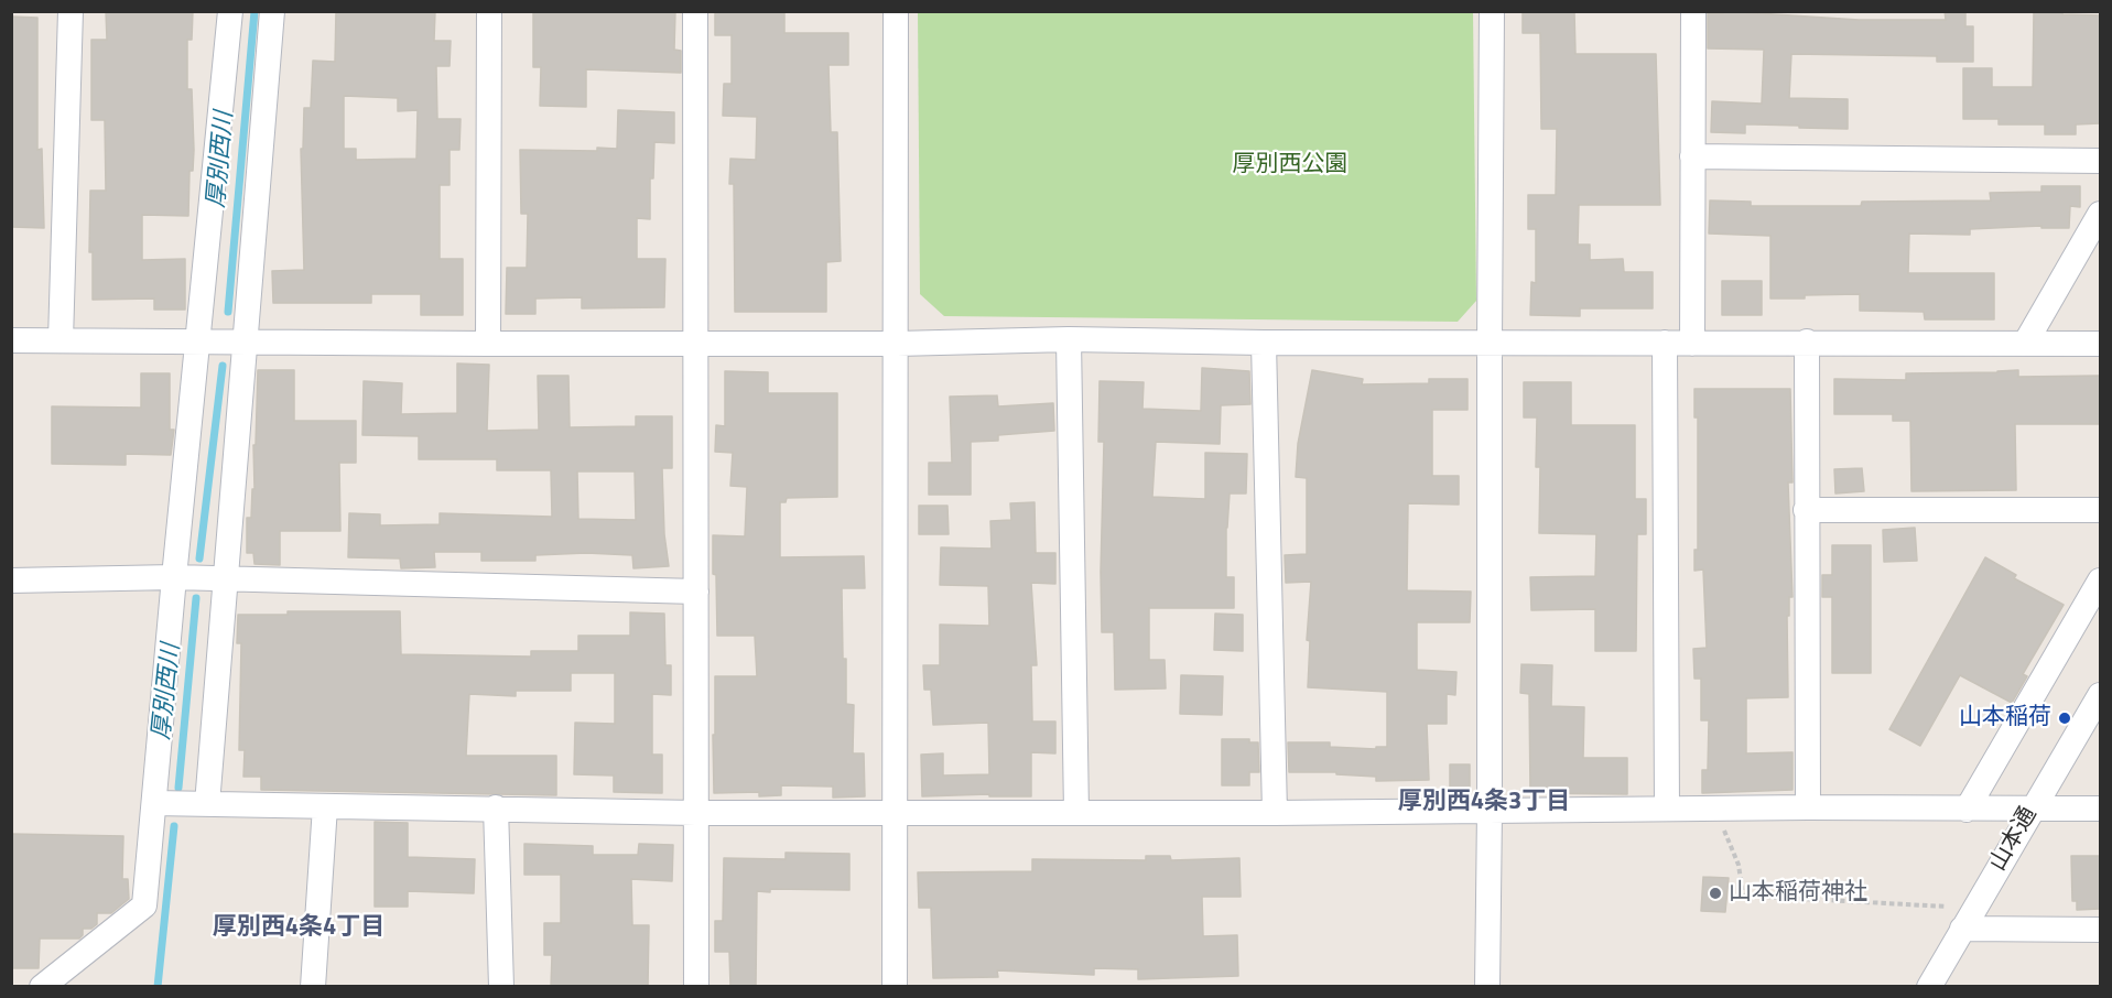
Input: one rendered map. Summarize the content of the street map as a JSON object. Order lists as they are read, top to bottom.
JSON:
{
  "streets": {
    "street": ["山本通"]
  },
  "districts": ["厚別西4条3丁目", "厚別西4条4丁目"],
  "water": ["厚別西川"],
  "parks": ["厚別西公園"],
  "places": ["山本稲荷", "山本稲荷神社"]
}
